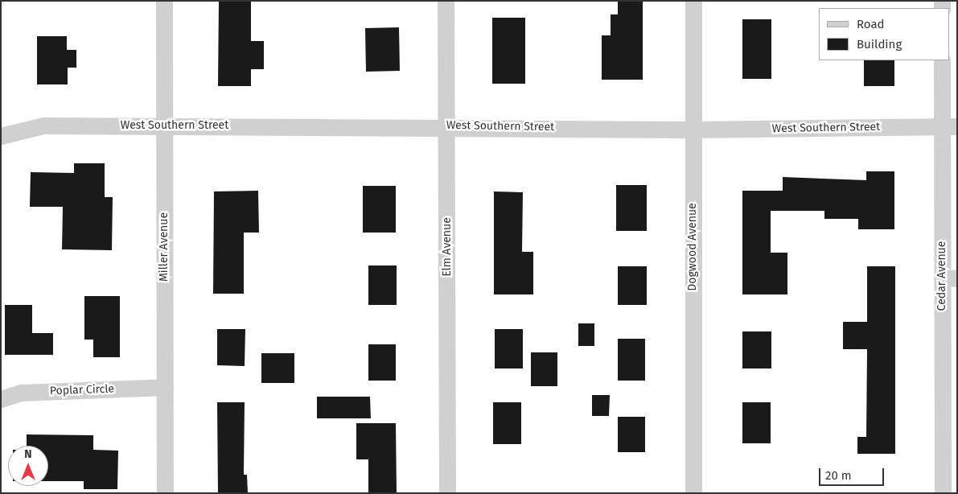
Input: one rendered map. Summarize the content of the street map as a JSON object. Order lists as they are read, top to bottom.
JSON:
{
  "streets": {
    "street": [
      "West Southern Street",
      "Miller Avenue",
      "Elm Avenue",
      "Dogwood Avenue",
      "Cedar Avenue",
      "Poplar Circle"
    ]
  },
  "crossings": [
    ["West Southern Street", "Miller Avenue"],
    ["West Southern Street", "Elm Avenue"],
    ["West Southern Street", "Dogwood Avenue"],
    ["West Southern Street", "Cedar Avenue"],
    ["Miller Avenue", "Poplar Circle"]
  ],
  "legend": ["Road", "Building"],
  "scale_bar": "20 m",
  "north": "top"
}
